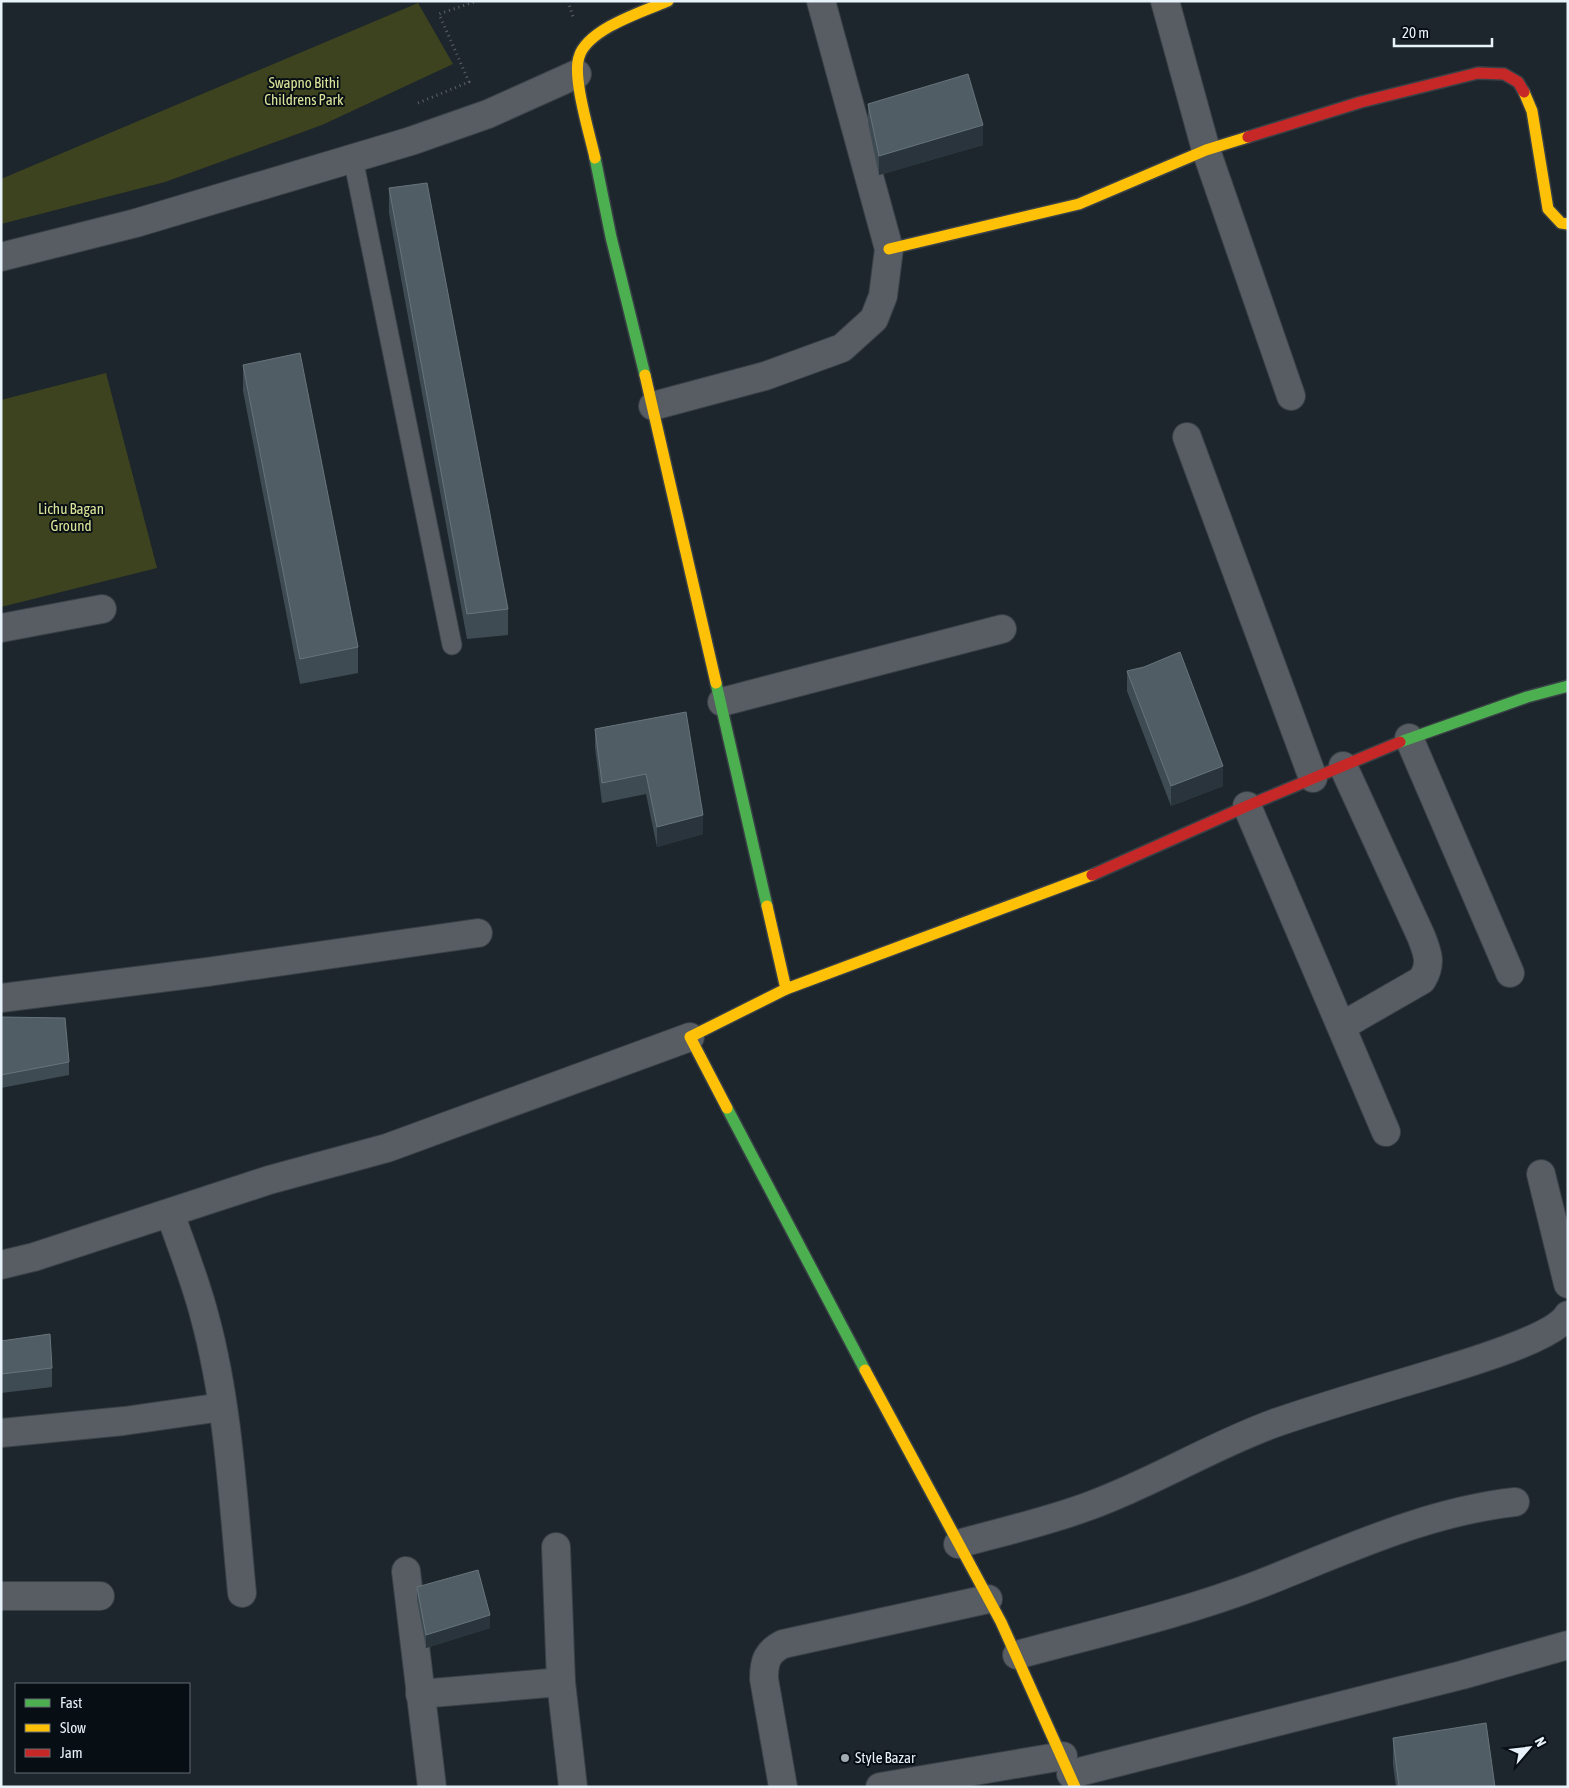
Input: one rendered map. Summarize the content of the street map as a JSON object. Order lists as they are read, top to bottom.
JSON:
{
  "parks": ["Swapno Bithi Childrens Park", "Lichu Bagan Ground"],
  "places": ["Style Bazar"],
  "legend": ["Fast", "Slow", "Jam"],
  "scale_bar": "20 m",
  "north": "top right"
}
